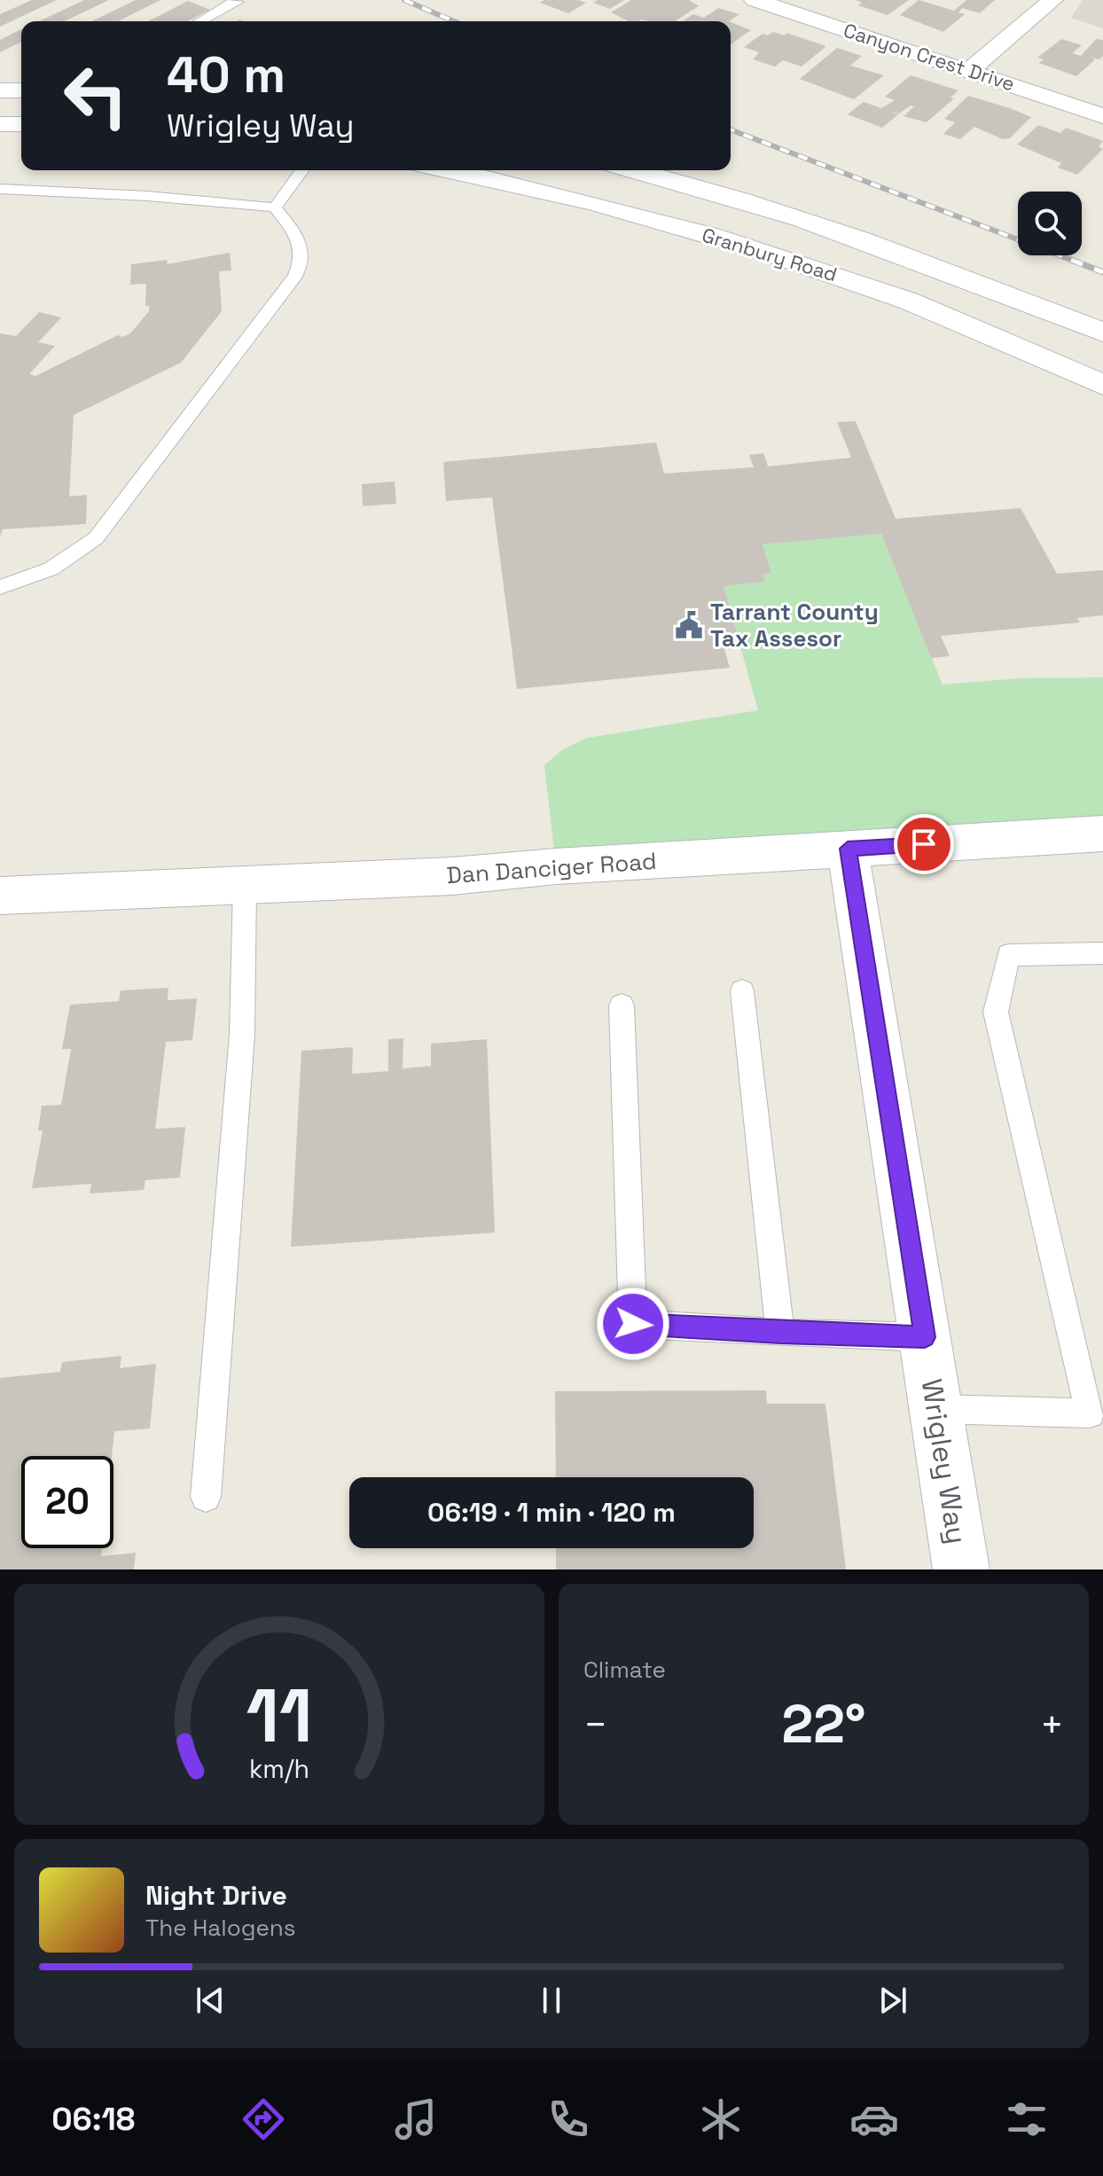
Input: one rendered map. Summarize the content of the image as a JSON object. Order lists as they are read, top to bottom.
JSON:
{
  "streets": {
    "street": [
      "Canyon Crest Drive",
      "Granbury Road",
      "Dan Danciger Road",
      "Wrigley Way"
    ]
  },
  "crossings": [
    ["Dan Danciger Road", "Wrigley Way"]
  ],
  "places": {
    "public building": ["Tarrant County Tax Assesor"]
  },
  "page": {
    "turn": ["40 m", "Wrigley Way"],
    "limit": "20",
    "trip": "06:19 · 1 min · 120 m",
    "tile": "Climate",
    "heat": ["−", "22°", "+"],
    "song": ["Night Drive", "The Halogens"],
    "tabs": "06:18",
    "gauge": ["11", "km/h"]
  }
}
